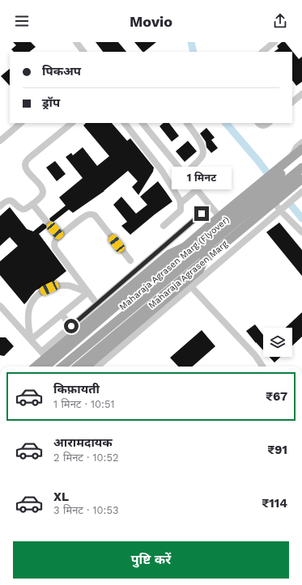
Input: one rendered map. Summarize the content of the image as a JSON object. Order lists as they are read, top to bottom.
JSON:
{
  "streets": {
    "main road": ["Maharaja Agrasen Marg (Flyover)", "Maharaja Agrasen Marg"]
  },
  "page": {
    "header": "Movio",
    "banner": ["पिकअप", "ड्रॉप"],
    "bubble": "1 मिनट",
    "list": [
      {
        "name": "किफ़ायती",
        "note": "1 मिनट · 10:51",
        "value": "₹67"
      },
      {
        "name": "आरामदायक",
        "note": "2 मिनट · 10:52",
        "value": "₹91"
      },
      {
        "name": "XL",
        "note": "3 मिनट · 10:53",
        "value": "₹114"
      }
    ],
    "buttons": "पुष्टि करें"
  }
}
